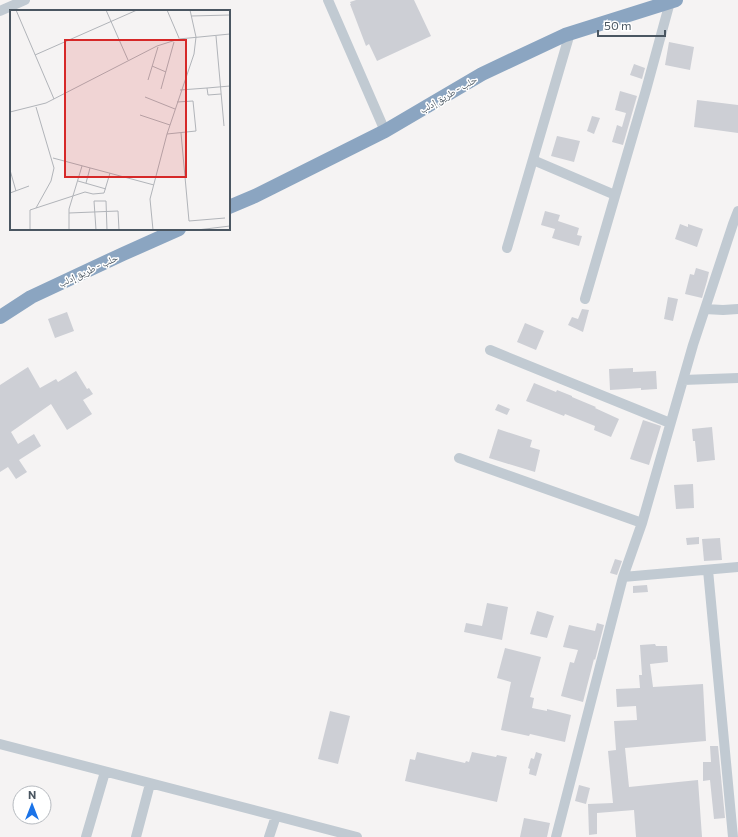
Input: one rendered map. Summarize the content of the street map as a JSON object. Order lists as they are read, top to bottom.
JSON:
{
  "streets": {
    "highway": ["حلب - طريق إدلب"]
  },
  "scale_bar": "50 m",
  "north": "top"
}
